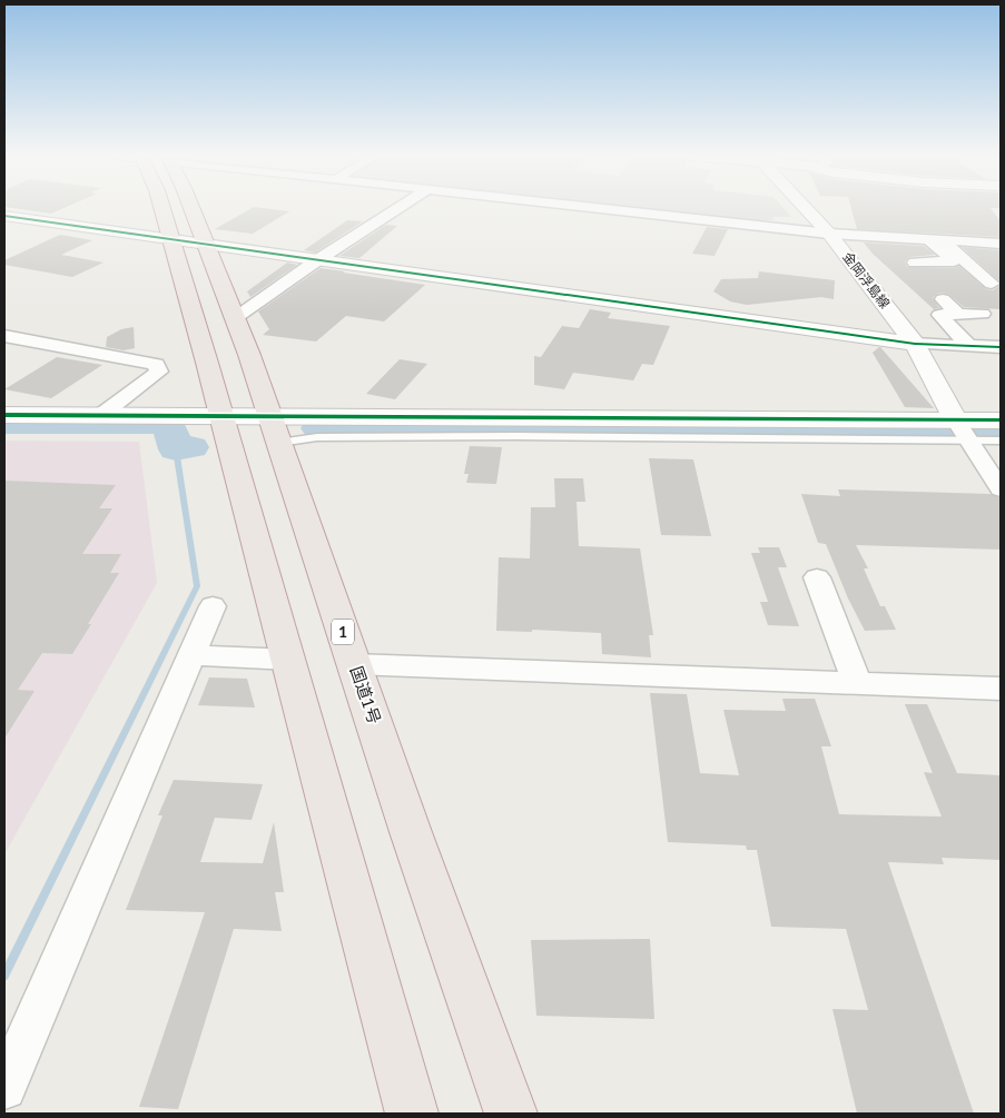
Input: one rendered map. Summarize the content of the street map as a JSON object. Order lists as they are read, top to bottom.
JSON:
{
  "streets": {
    "highway": ["1", "国道1号"],
    "street": ["金岡浮島線"]
  }
}
